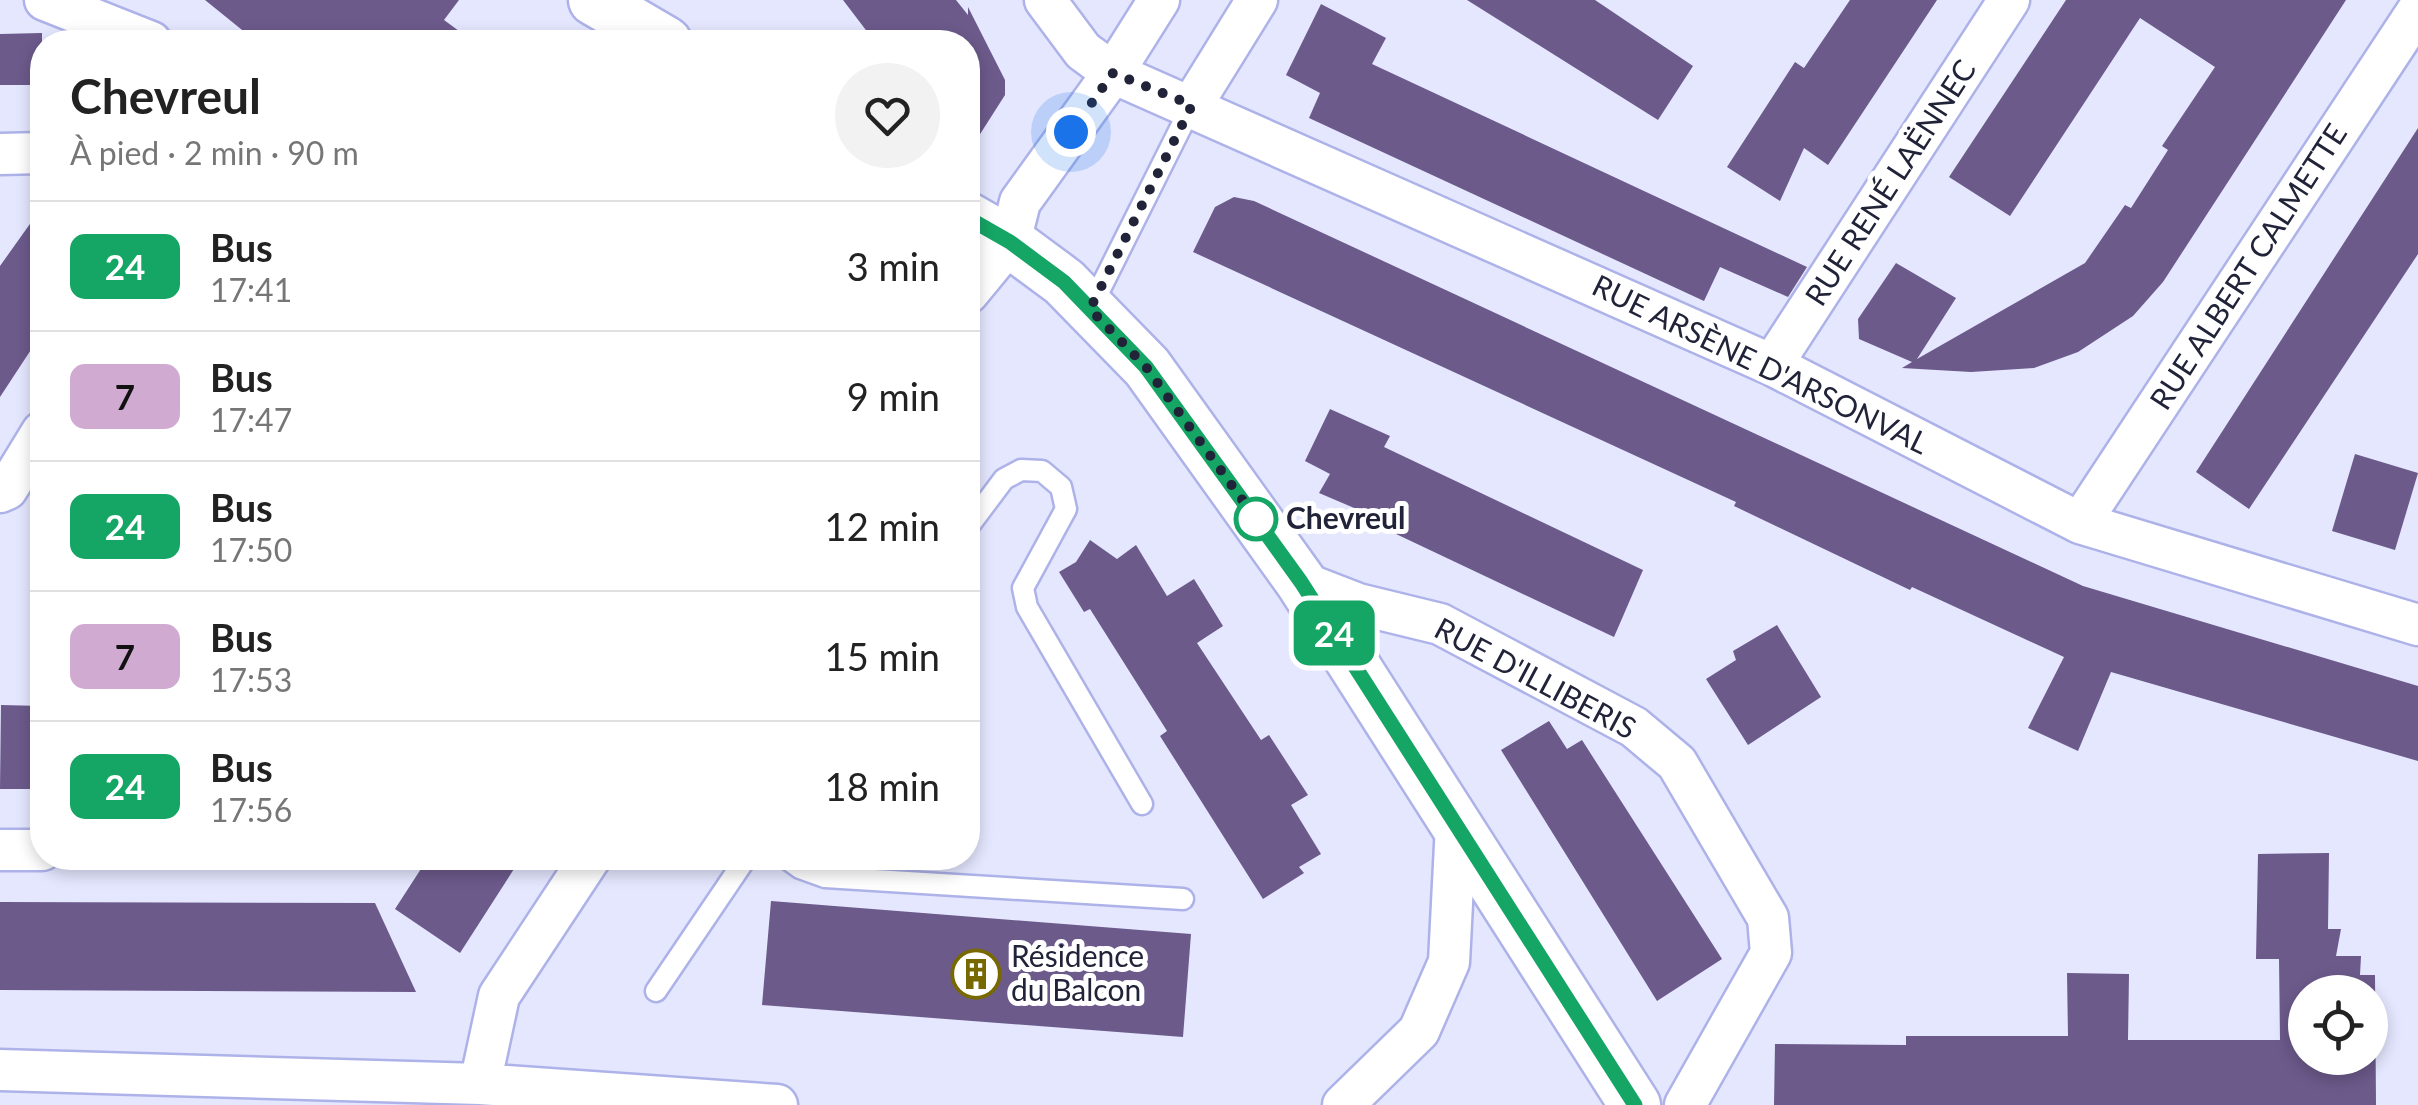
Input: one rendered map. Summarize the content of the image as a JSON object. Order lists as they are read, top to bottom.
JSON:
{
  "streets": {
    "street": [
      "RUE RENÉ LAËNNEC",
      "RUE ALBERT CALMETTE",
      "RUE ARSÈNE D'ARSONVAL",
      "RUE D'ILLIBERIS"
    ]
  },
  "crossings": [
    ["RUE RENÉ LAËNNEC", "RUE ARSÈNE D'ARSONVAL"],
    ["RUE ALBERT CALMETTE", "RUE ARSÈNE D'ARSONVAL"]
  ],
  "places": {
    "other": ["Chevreul"],
    "building": ["Résidence du Balcon"]
  },
  "lines": ["bus line 24"],
  "page": {
    "on_map": "24",
    "heading": ["Chevreul", "À pied · 2 min · 90 m"],
    "list": [
      {
        "mark": "24",
        "name": "Bus",
        "note": "17:41",
        "value": "3 min"
      },
      {
        "mark": "7",
        "name": "Bus",
        "note": "17:47",
        "value": "9 min"
      },
      {
        "mark": "24",
        "name": "Bus",
        "note": "17:50",
        "value": "12 min"
      },
      {
        "mark": "7",
        "name": "Bus",
        "note": "17:53",
        "value": "15 min"
      },
      {
        "mark": "24",
        "name": "Bus",
        "note": "17:56",
        "value": "18 min"
      }
    ]
  }
}
